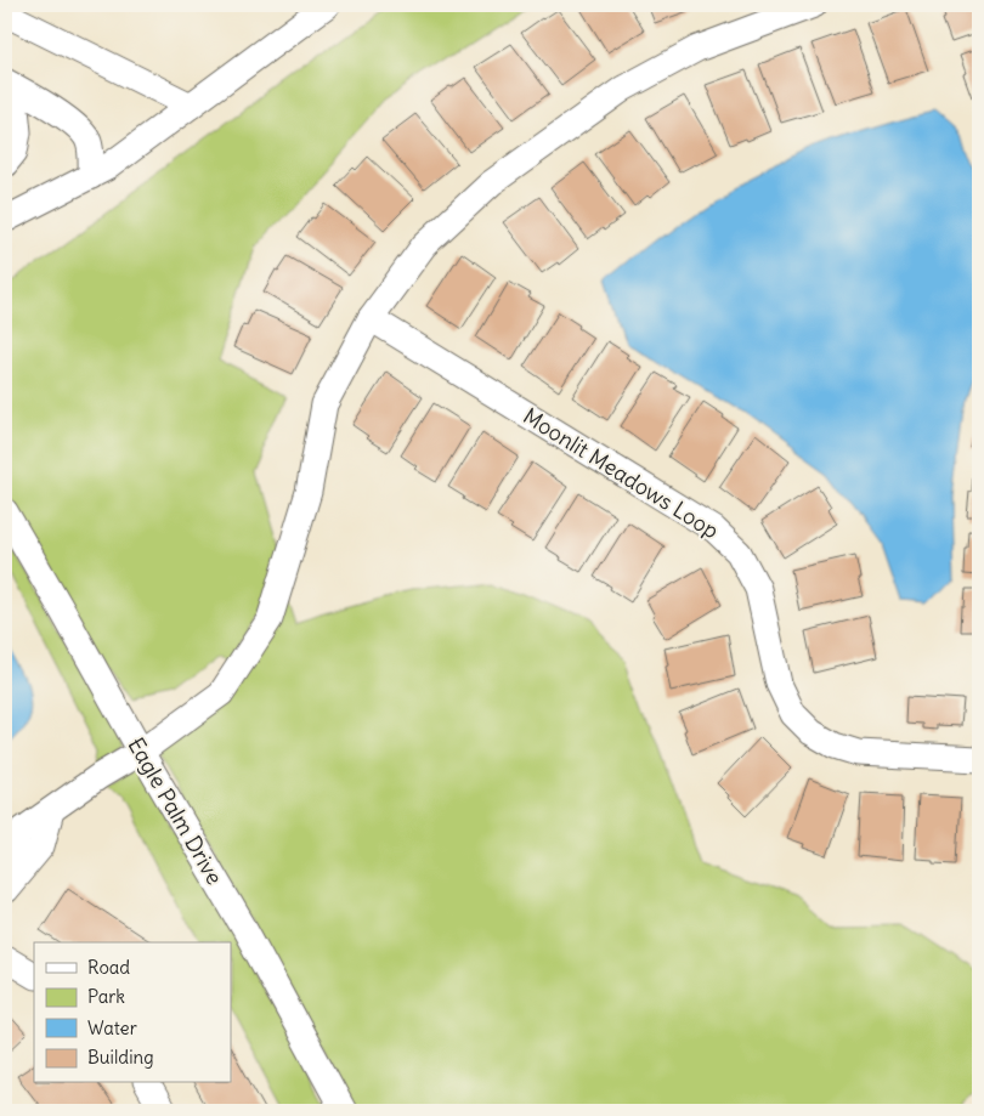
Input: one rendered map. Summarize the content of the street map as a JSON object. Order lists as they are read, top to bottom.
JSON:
{
  "streets": {
    "street": ["Moonlit Meadows Loop", "Eagle Palm Drive"]
  },
  "legend": [
    "Road",
    "Park",
    "Water",
    "Building"
  ]
}
